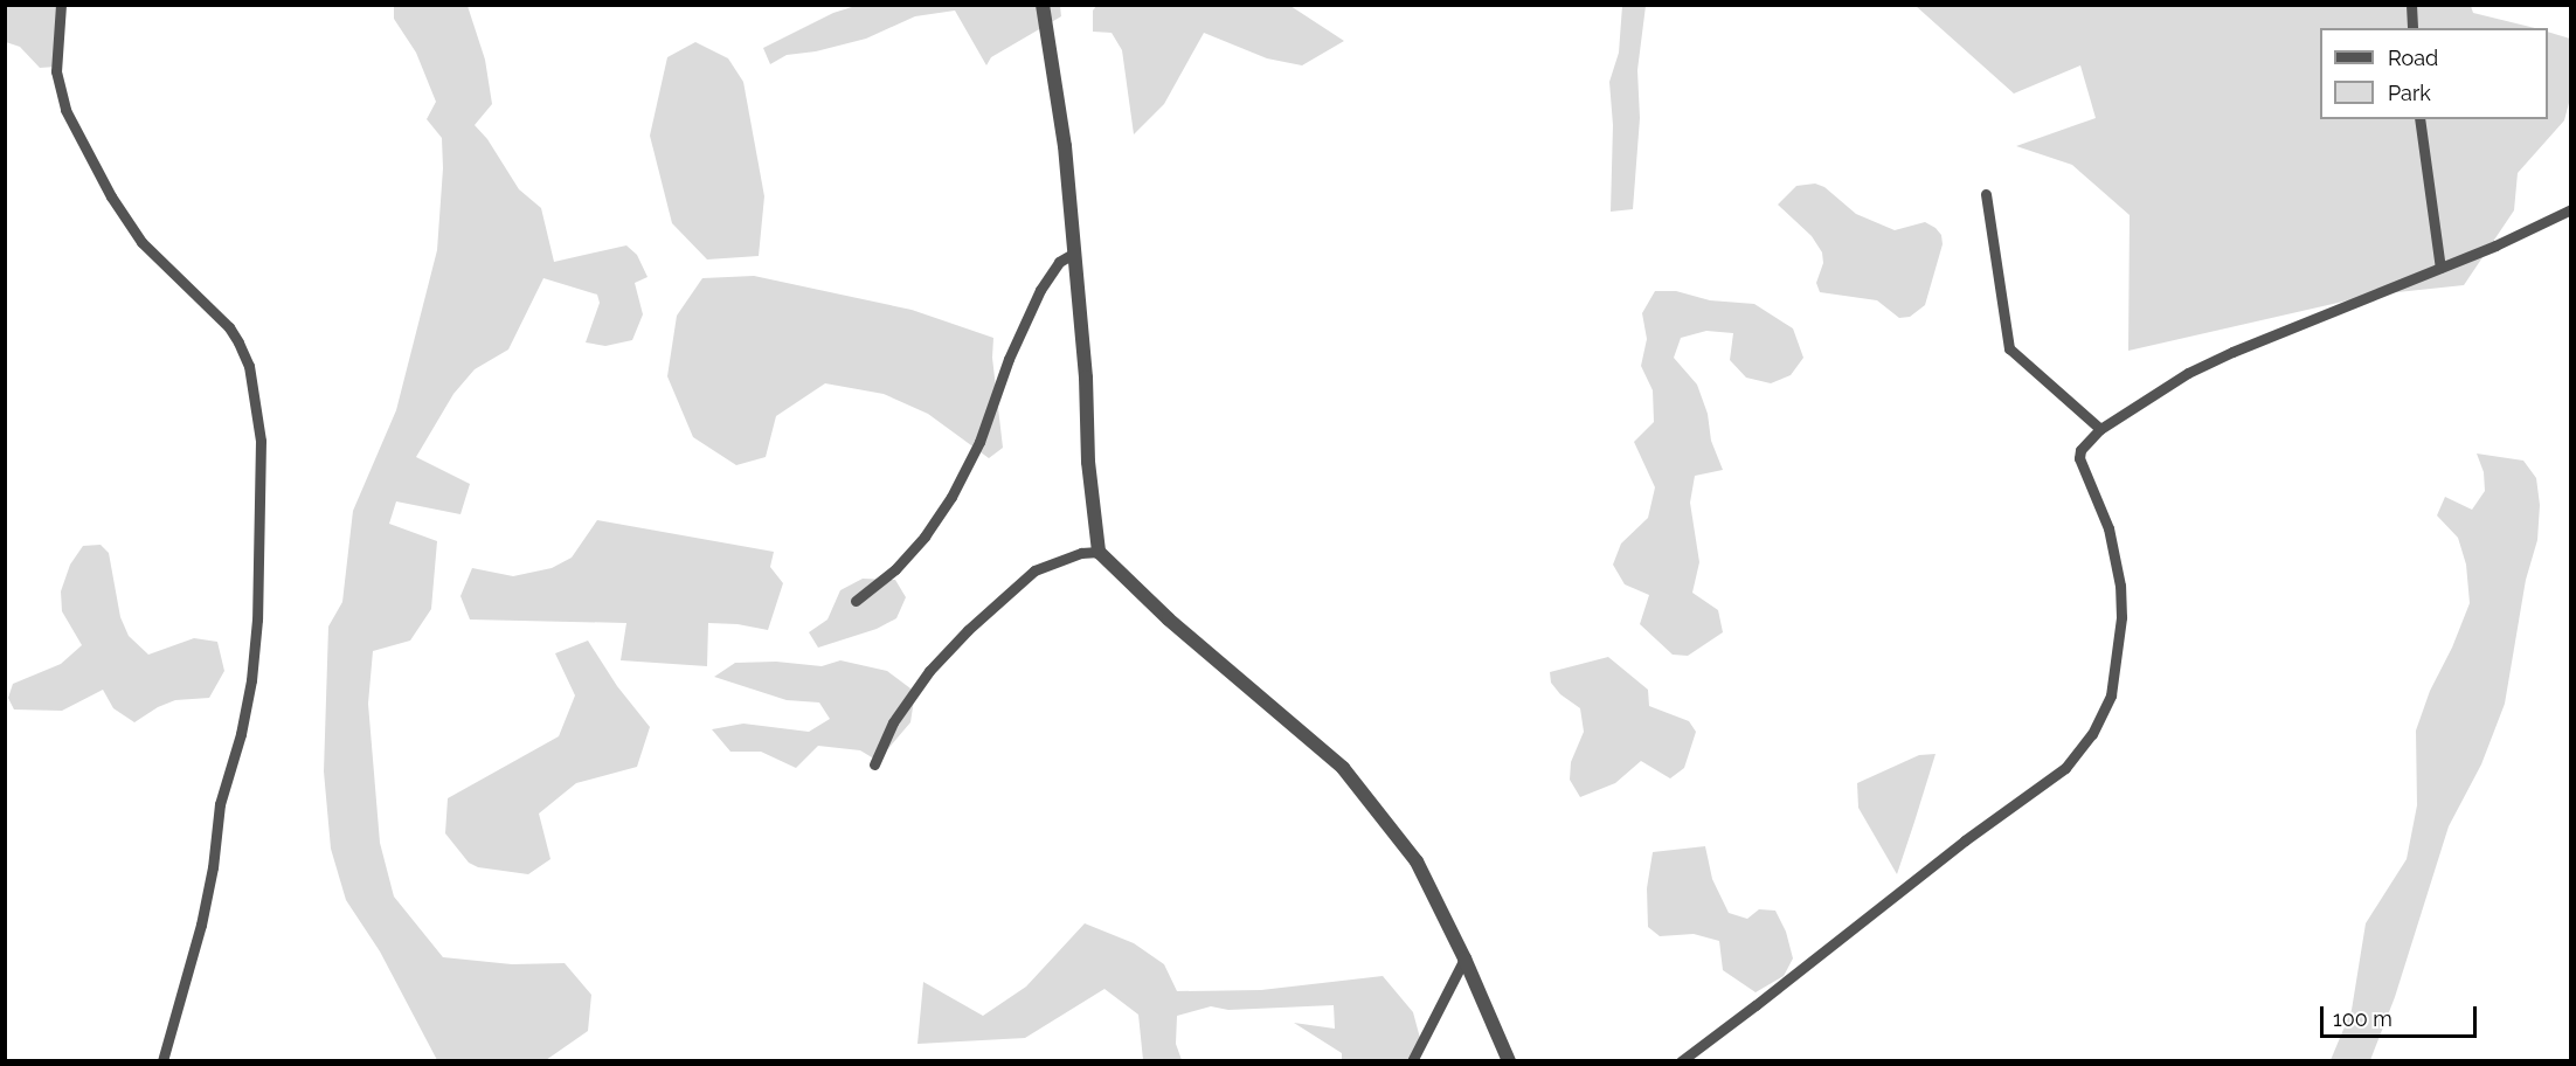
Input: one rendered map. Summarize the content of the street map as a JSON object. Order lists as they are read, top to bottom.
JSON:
{
  "legend": ["Road", "Park"],
  "scale_bar": "100 m"
}
